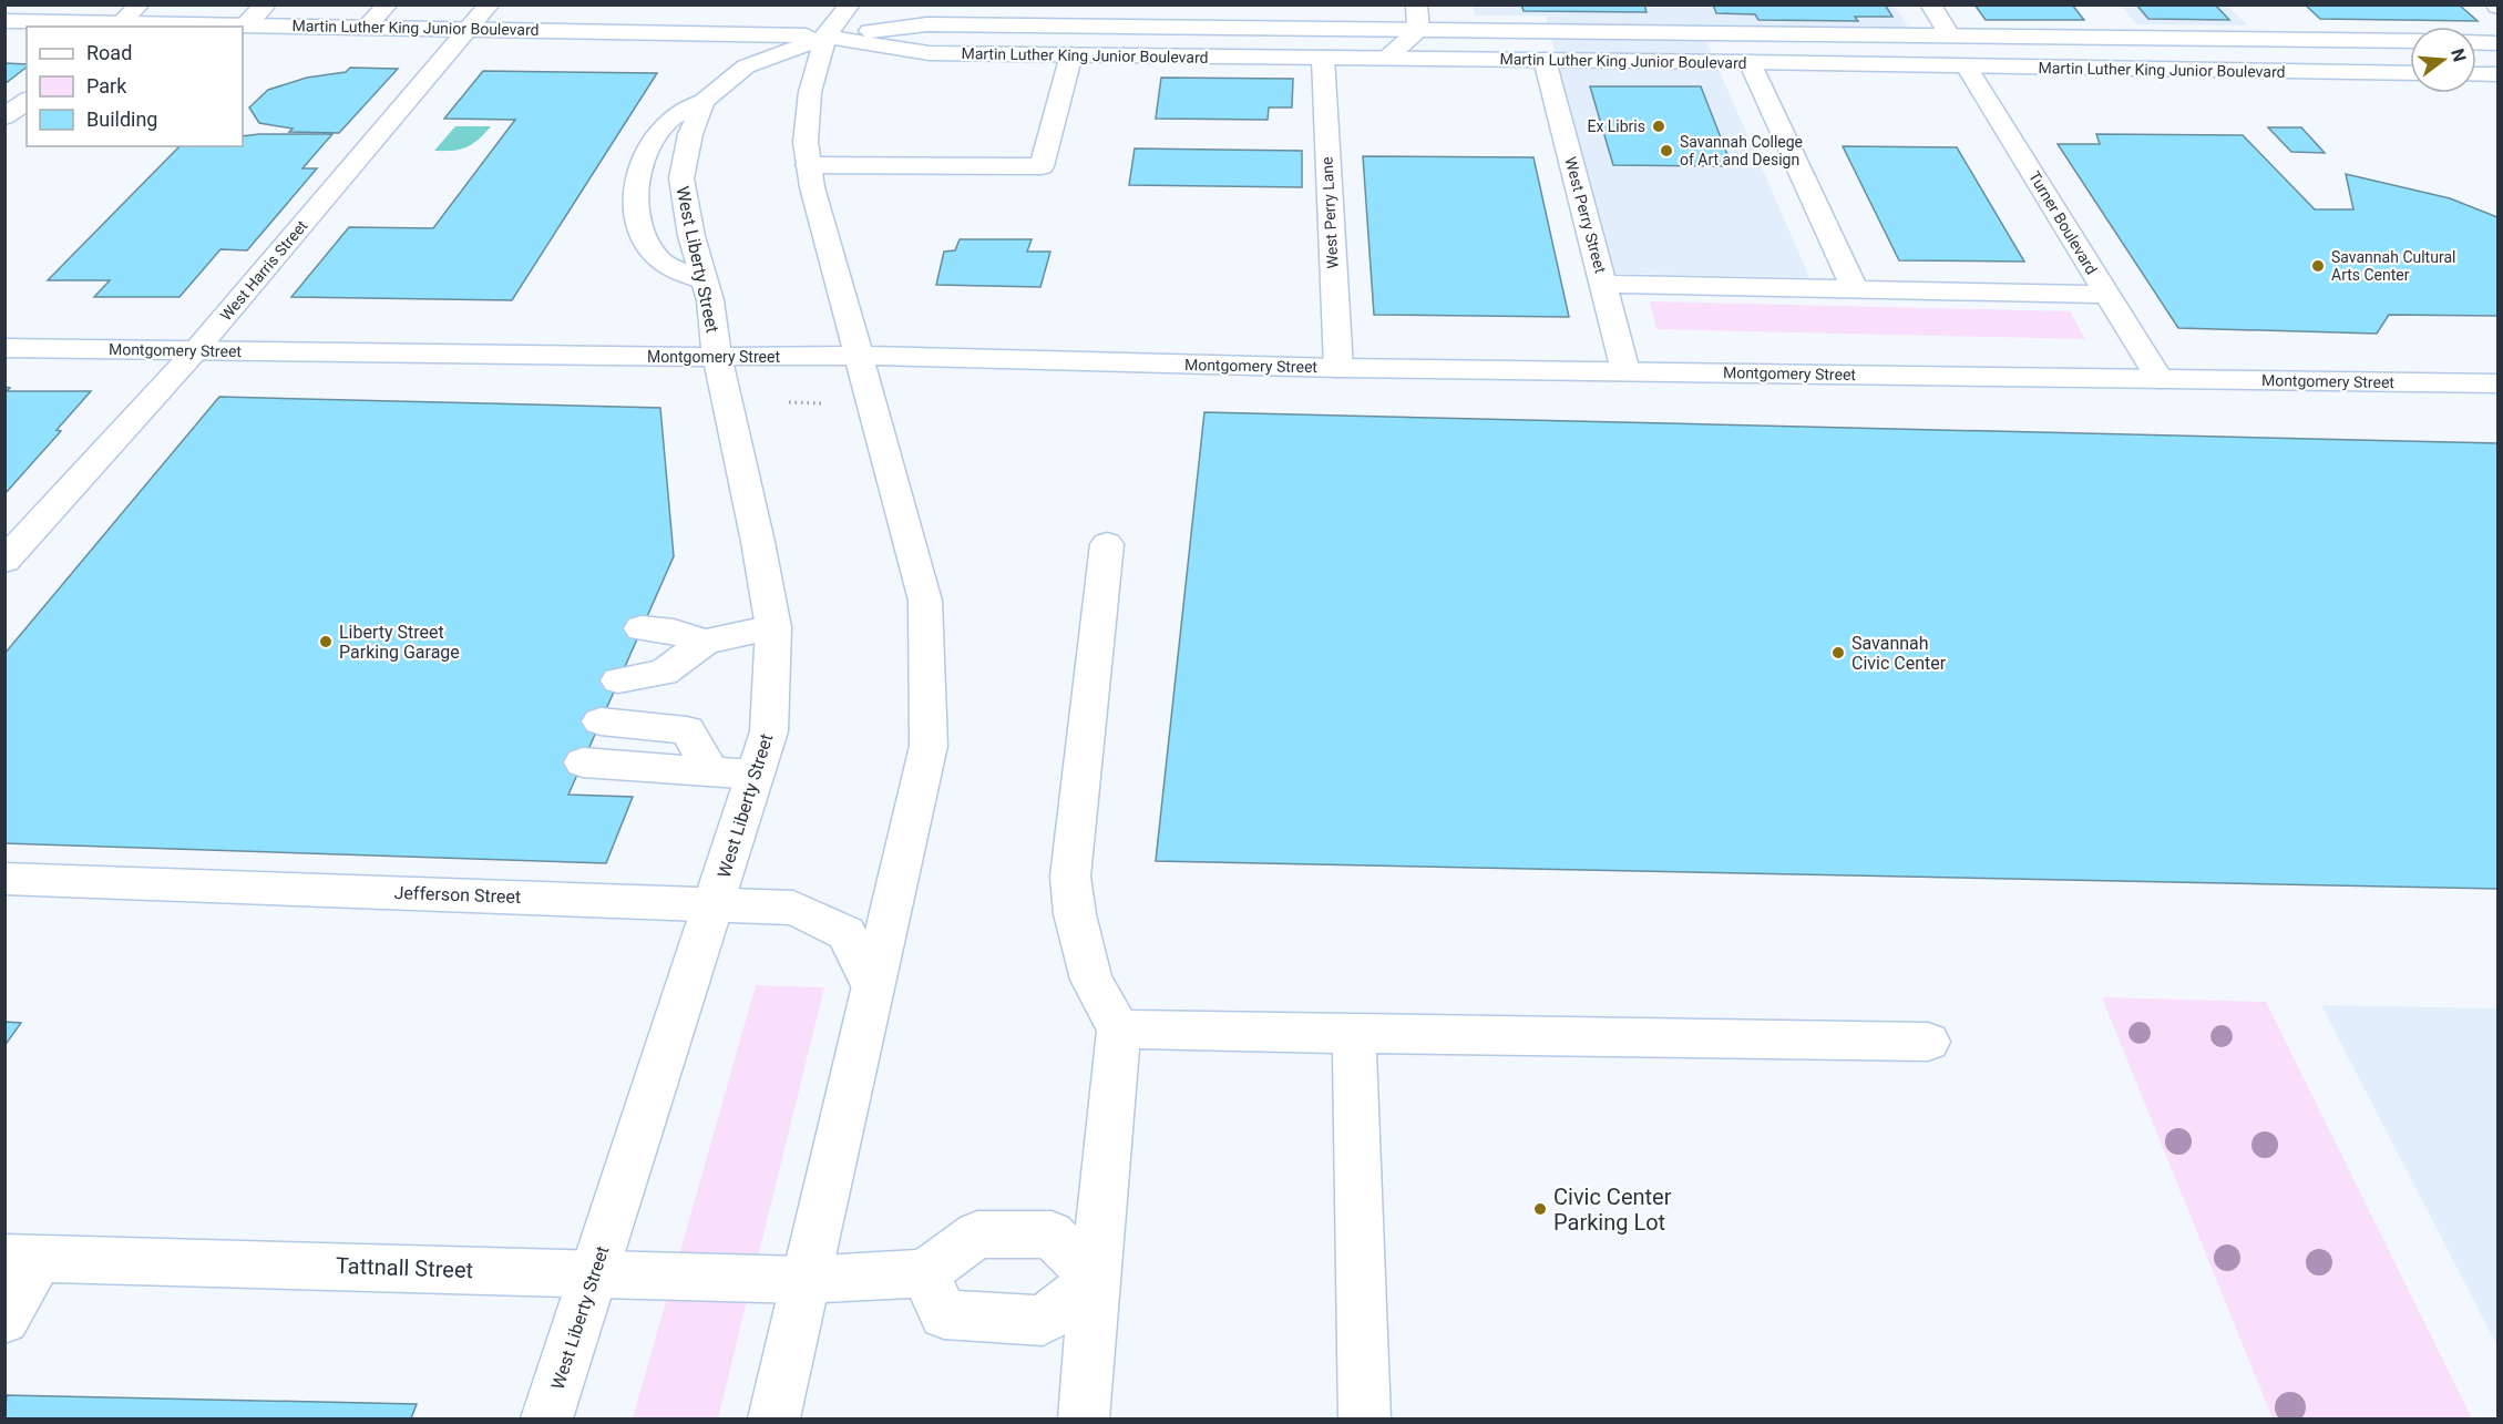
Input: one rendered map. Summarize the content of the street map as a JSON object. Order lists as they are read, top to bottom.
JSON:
{
  "streets": {
    "main road": [
      "Martin Luther King Junior Boulevard",
      "West Perry Lane",
      "West Perry Street",
      "Turner Boulevard",
      "West Liberty Street",
      "West Harris Street",
      "Montgomery Street",
      "Jefferson Street",
      "Tattnall Street"
    ]
  },
  "crossings": [
    ["Martin Luther King Junior Boulevard", "West Perry Lane"],
    ["Martin Luther King Junior Boulevard", "West Perry Street"],
    ["Martin Luther King Junior Boulevard", "Turner Boulevard"],
    ["Martin Luther King Junior Boulevard", "West Liberty Street"],
    ["Martin Luther King Junior Boulevard", "West Harris Street"],
    ["West Perry Lane", "Montgomery Street"],
    ["West Perry Street", "Montgomery Street"],
    ["Turner Boulevard", "Montgomery Street"],
    ["West Liberty Street", "Montgomery Street"],
    ["West Liberty Street", "Jefferson Street"],
    ["West Liberty Street", "Tattnall Street"],
    ["West Harris Street", "Montgomery Street"]
  ],
  "places": [
    "Ex Libris",
    "Savannah College of Art and Design",
    "Savannah Cultural Arts Center",
    "Liberty Street Parking Garage",
    "Savannah Civic Center",
    "Civic Center Parking Lot"
  ],
  "legend": ["Road", "Park", "Building"],
  "north": "right"
}
